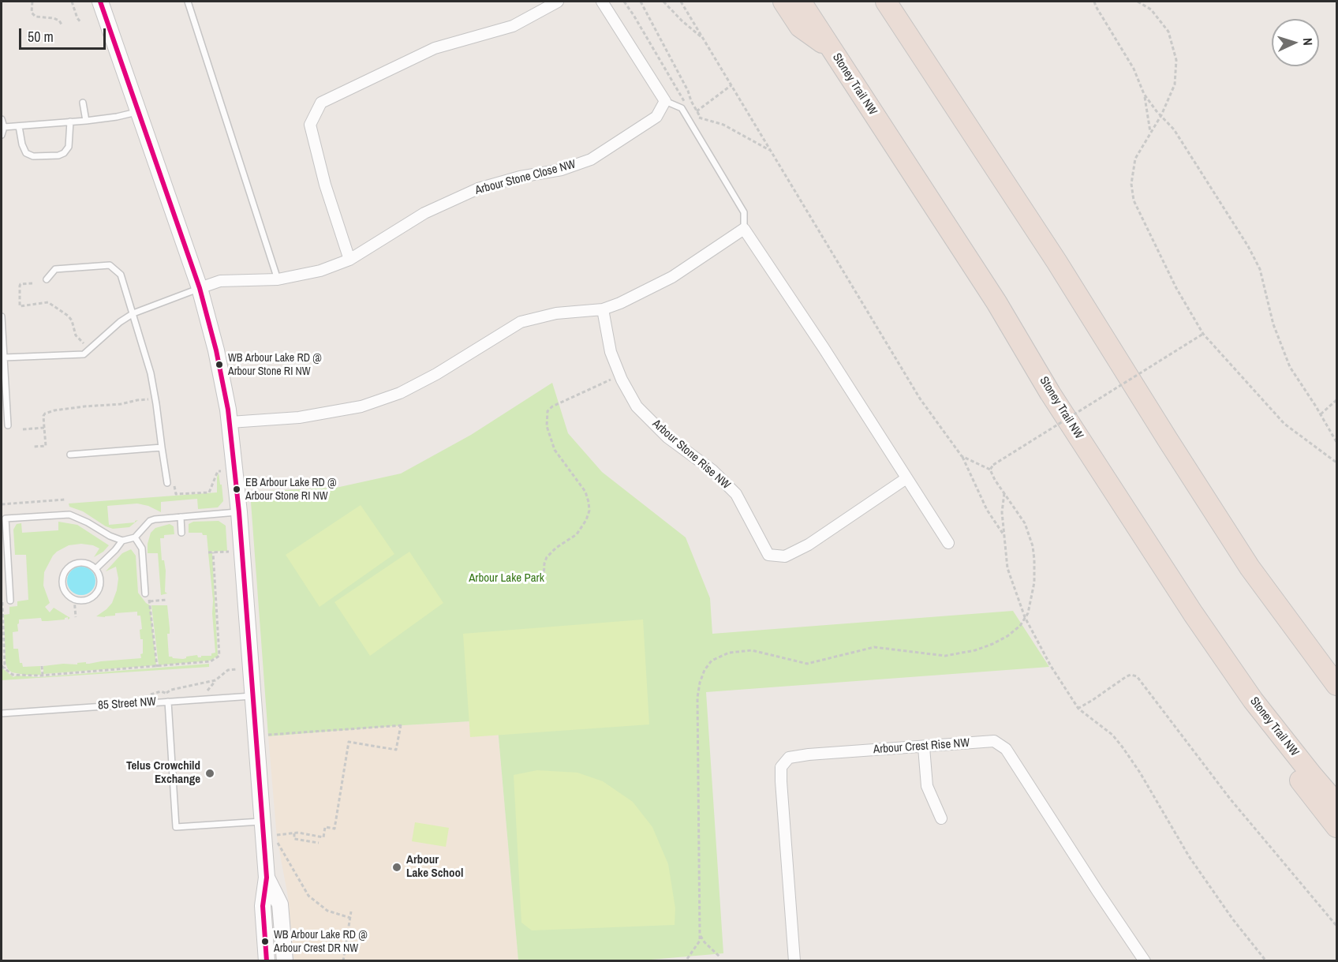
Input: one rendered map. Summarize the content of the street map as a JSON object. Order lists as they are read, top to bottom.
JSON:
{
  "streets": {
    "highway": ["Stoney Trail NW"],
    "street": ["Arbour Stone Close NW", "Arbour Stone Rise NW", "Arbour Crest Rise NW"],
    "lane": ["85 Street NW"]
  },
  "parks": ["Arbour Lake Park"],
  "places": [
    "WB Arbour Lake RD @ Arbour Stone RI NW",
    "EB Arbour Lake RD @ Arbour Stone RI NW",
    "Telus Crowchild Exchange",
    "Arbour Lake School",
    "WB Arbour Lake RD @ Arbour Crest DR NW"
  ],
  "scale_bar": "50 m",
  "north": "right"
}
